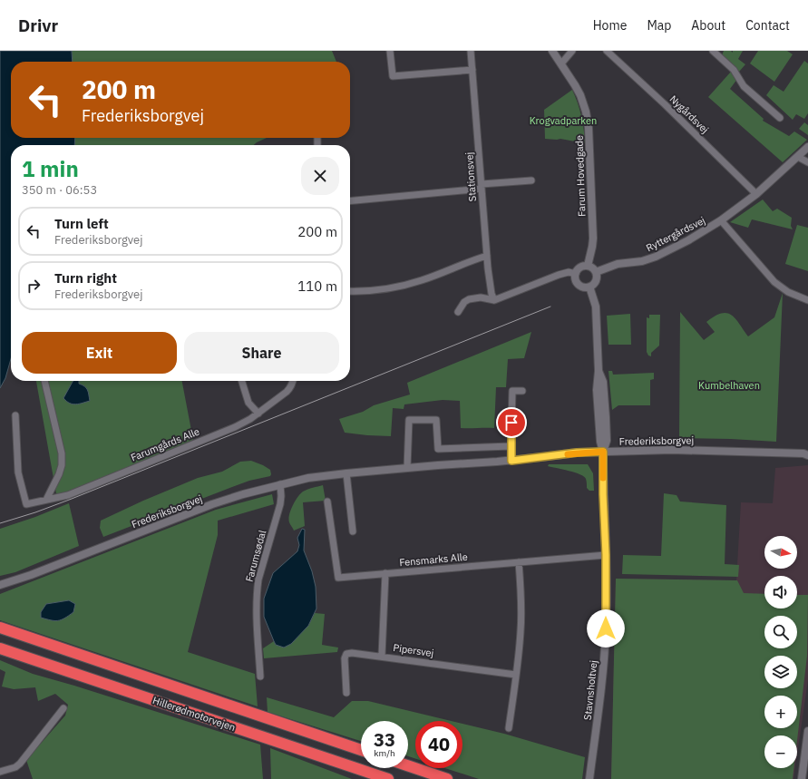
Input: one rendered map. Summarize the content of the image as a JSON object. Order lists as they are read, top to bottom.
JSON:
{
  "streets": {
    "highway": ["Hillerødmotorvejen"],
    "street": [
      "Nygårdsvej",
      "Farum Hovedgade",
      "Stationsvej",
      "Ryttergårdsvej",
      "Frederiksborgvej",
      "Farumgårds Alle",
      "Farumsødal",
      "Fensmarks Alle",
      "Pipersvej",
      "Stavnsholtvej"
    ]
  },
  "crossings": [
    ["Nygårdsvej", "Ryttergårdsvej"],
    ["Farum Hovedgade", "Ryttergårdsvej"],
    ["Frederiksborgvej", "Farumsødal"],
    ["Frederiksborgvej", "Stavnsholtvej"],
    ["Fensmarks Alle", "Stavnsholtvej"]
  ],
  "parks": ["Krogvadparken", "Kumbelhaven"],
  "north": "right",
  "page": {
    "header": "Drivr",
    "nav": [
      "Home",
      "Map",
      "About",
      "Contact"
    ],
    "turn": ["200 m", "Frederiksborgvej"],
    "heading": ["1 min", "350 m · 06:53"],
    "list": [
      {
        "name": "Turn left",
        "note": "Frederiksborgvej",
        "value": "200 m"
      },
      {
        "name": "Turn right",
        "note": "Frederiksborgvej",
        "value": "110 m"
      }
    ],
    "buttons": ["Exit", "Share"],
    "map_buttons": ["+", "−"],
    "speed": "33 km/h",
    "limit": "40"
  }
}
